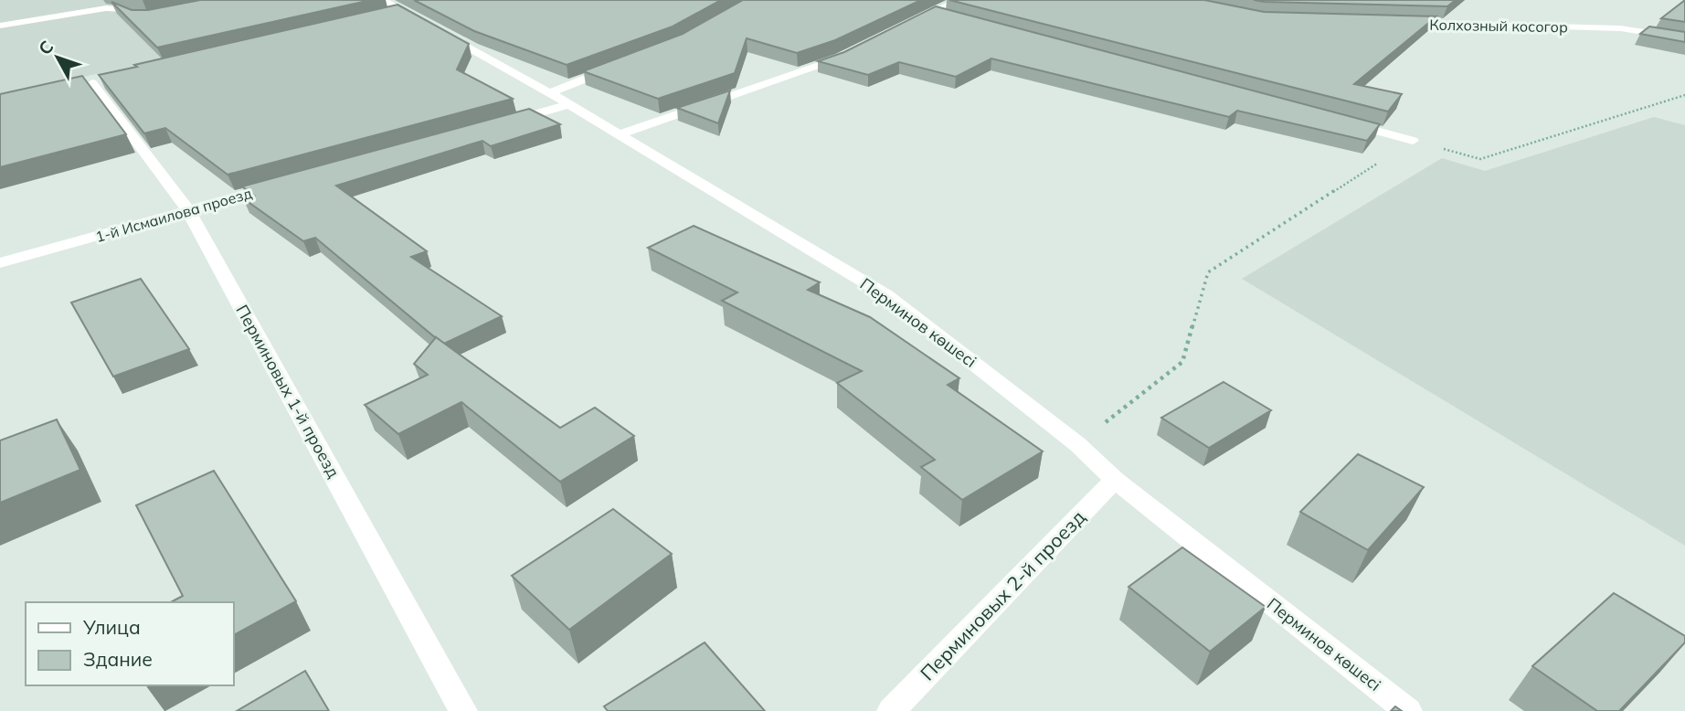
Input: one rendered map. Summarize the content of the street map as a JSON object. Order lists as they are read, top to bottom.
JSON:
{
  "streets": {
    "street": [
      "Колхозный косогор",
      "1-й Исмаилова проезд",
      "Перминов көшесі",
      "Перминовых 1-й проезд",
      "Перминовых 2-й проезд"
    ]
  },
  "crossings": [
    ["1-й Исмаилова проезд", "Перминовых 1-й проезд"],
    ["Перминов көшесі", "Перминовых 2-й проезд"]
  ],
  "legend": ["Улица", "Здание"],
  "north": "top left"
}
